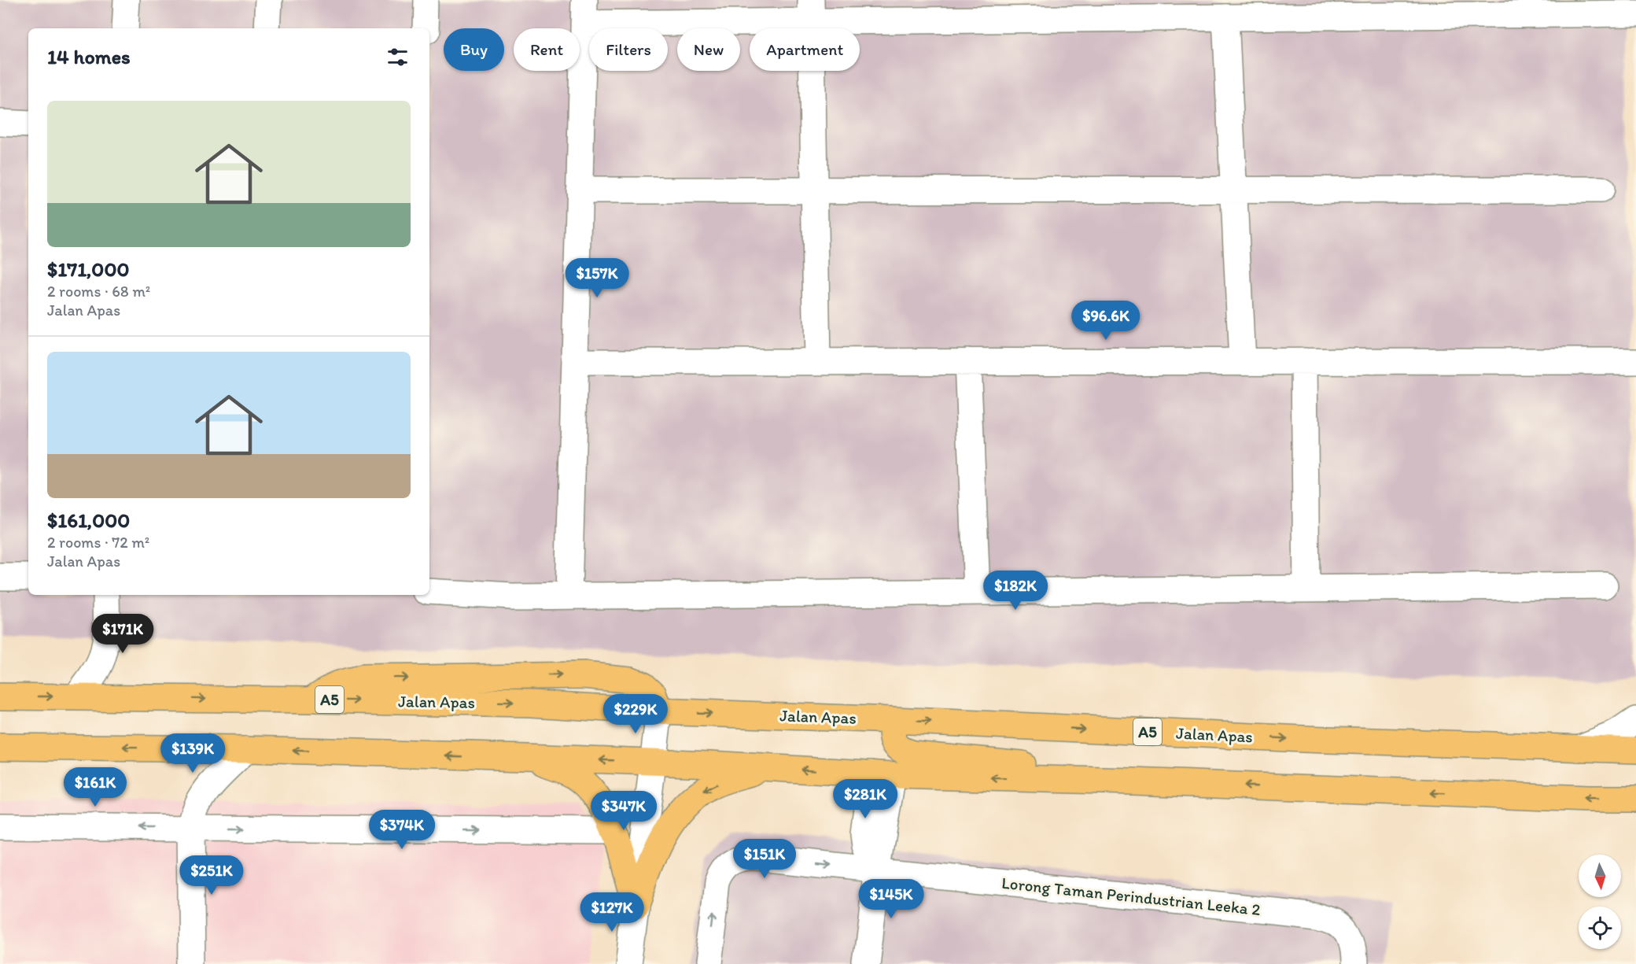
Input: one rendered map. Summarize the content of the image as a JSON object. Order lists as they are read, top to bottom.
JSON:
{
  "streets": {
    "highway": ["A5", "Jalan Apas"],
    "street": ["Lorong Taman Perindustrian Leeka 2"]
  },
  "crossings": [
    ["A5", "Jalan Apas"]
  ],
  "north": "bottom",
  "page": {
    "chip": [
      "Buy",
      "Rent",
      "Filters",
      "New",
      "Apartment"
    ],
    "heading": "14 homes",
    "list": [
      {
        "name": "$171,000",
        "note": "2 rooms · 68 m² · Jalan Apas"
      },
      {
        "name": "$161,000",
        "note": "2 rooms · 72 m² · Jalan Apas"
      }
    ],
    "price": [
      "$157K",
      "$96.6K",
      "$182K",
      "$171K",
      "$229K",
      "$139K",
      "$161K",
      "$281K",
      "$347K",
      "$374K",
      "$151K",
      "$251K",
      "$145K",
      "$127K"
    ]
  }
}
